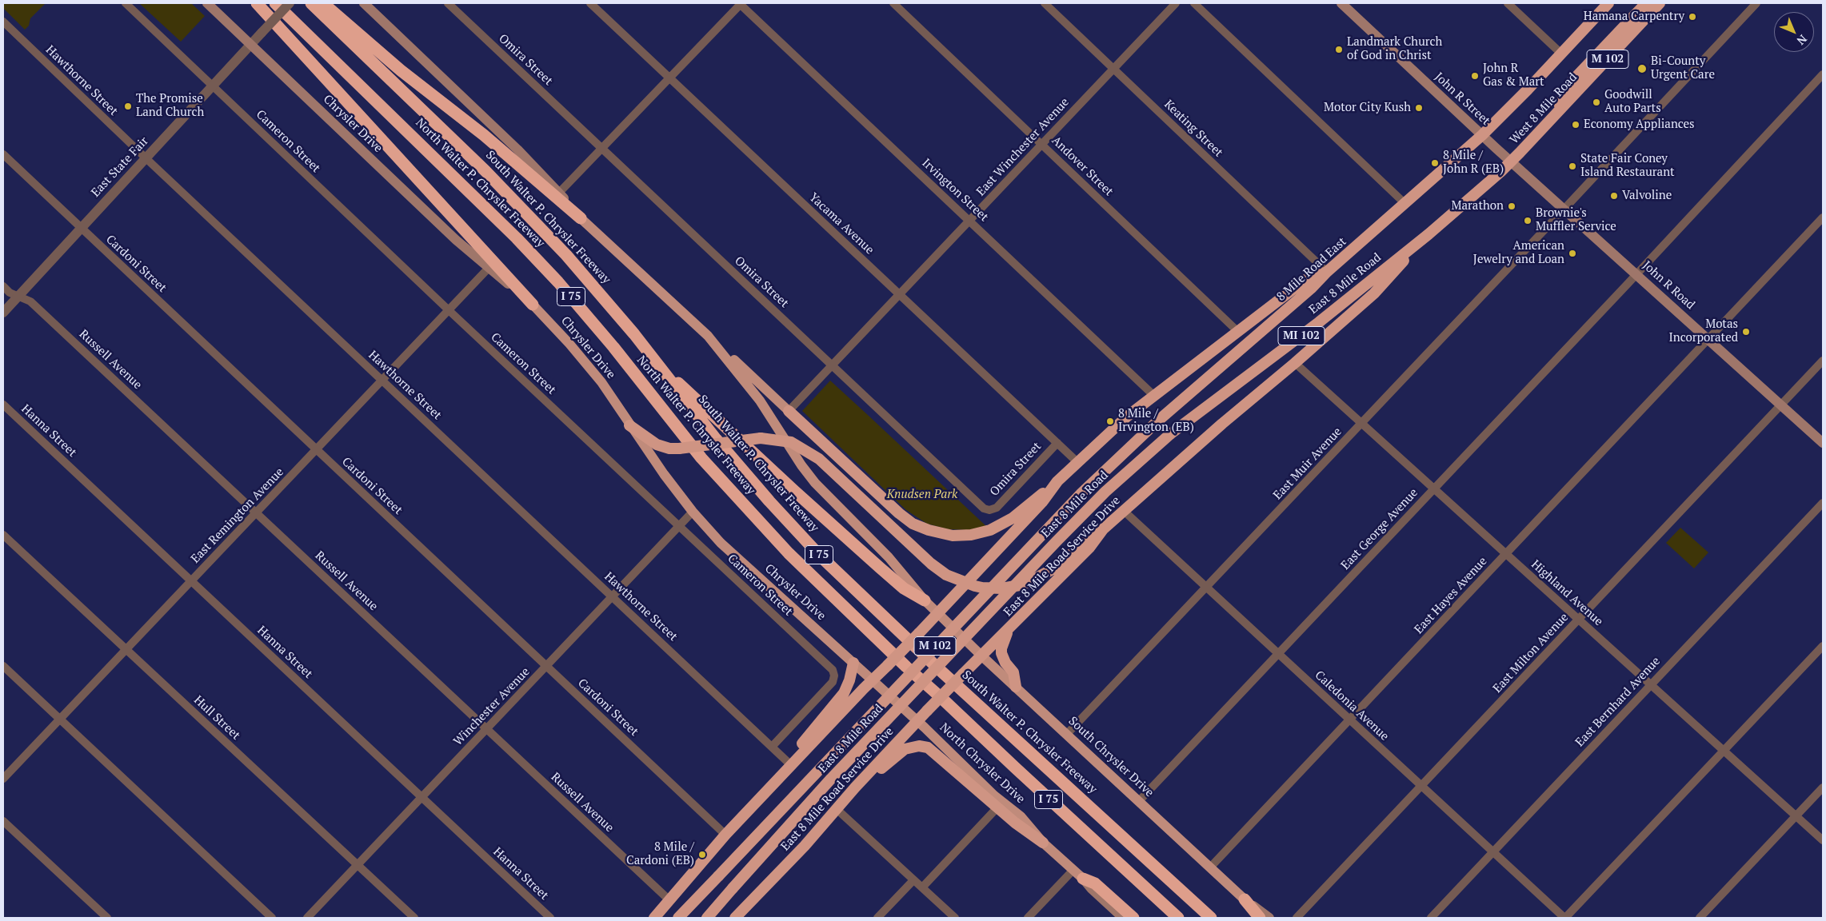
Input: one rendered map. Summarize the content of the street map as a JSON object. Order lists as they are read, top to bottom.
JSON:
{
  "streets": {
    "highway": [
      "M 102",
      "West 8 Mile Road",
      "North Walter P. Chrysler Freeway",
      "South Walter P. Chrysler Freeway",
      "8 Mile Road East",
      "East 8 Mile Road",
      "I 75",
      "MI 102",
      "East 8 Mile Road Service Drive"
    ],
    "main road": [
      "John R Street",
      "Chrysler Drive",
      "John R Road",
      "South Chrysler Drive",
      "North Chrysler Drive"
    ],
    "street": [
      "Omira Street",
      "Hawthorne Street",
      "Keating Street",
      "Cameron Street",
      "East Winchester Avenue",
      "Andover Street",
      "East State Fair",
      "Irvington Street",
      "Yacama Avenue",
      "Cardoni Street",
      "Russell Avenue",
      "Hanna Street",
      "East Muir Avenue",
      "East Remington Avenue",
      "East George Avenue",
      "Highland Avenue",
      "East Hayes Avenue",
      "East Milton Avenue",
      "East Bernhard Avenue",
      "Caledonia Avenue",
      "Winchester Avenue",
      "Hull Street"
    ]
  },
  "crossings": [
    ["M 102", "John R Street"],
    ["M 102", "8 Mile Road East"],
    ["Omira Street", "East Winchester Avenue"],
    ["Omira Street", "Yacama Avenue"],
    ["Hawthorne Street", "Cameron Street"],
    ["Hawthorne Street", "East State Fair"],
    ["Hawthorne Street", "East 8 Mile Road"],
    ["Hawthorne Street", "East Remington Avenue"],
    ["Hawthorne Street", "Winchester Avenue"],
    ["John R Street", "8 Mile Road East"],
    ["John R Street", "John R Road"],
    ["West 8 Mile Road", "East 8 Mile Road"],
    ["West 8 Mile Road", "John R Road"],
    ["Chrysler Drive", "East State Fair"],
    ["Chrysler Drive", "East 8 Mile Road"],
    ["Chrysler Drive", "East Remington Avenue"],
    ["Chrysler Drive", "Winchester Avenue"],
    ["Chrysler Drive", "North Chrysler Drive"],
    ["Keating Street", "East Winchester Avenue"],
    ["Keating Street", "8 Mile Road East"],
    ["Cameron Street", "East State Fair"],
    ["Cameron Street", "East Remington Avenue"],
    ["Cameron Street", "Winchester Avenue"],
    ["East Winchester Avenue", "Andover Street"],
    ["East Winchester Avenue", "Irvington Street"],
    ["East Winchester Avenue", "Yacama Avenue"],
    ["East State Fair", "Cardoni Street"],
    ["East State Fair", "Russell Avenue"],
    ["Cardoni Street", "East 8 Mile Road"],
    ["Cardoni Street", "East Remington Avenue"],
    ["Cardoni Street", "Winchester Avenue"],
    ["8 Mile Road East", "East 8 Mile Road"],
    ["East 8 Mile Road", "John R Road"],
    ["East 8 Mile Road", "Russell Avenue"],
    ["East 8 Mile Road", "East 8 Mile Road Service Drive"],
    ["East 8 Mile Road", "South Chrysler Drive"],
    ["East 8 Mile Road", "North Chrysler Drive"],
    ["John R Road", "East Muir Avenue"],
    ["John R Road", "East George Avenue"],
    ["John R Road", "East Hayes Avenue"],
    ["John R Road", "East Milton Avenue"],
    ["Russell Avenue", "East Remington Avenue"],
    ["Russell Avenue", "Winchester Avenue"],
    ["Hanna Street", "East Remington Avenue"],
    ["Hanna Street", "Winchester Avenue"],
    ["East Muir Avenue", "Highland Avenue"],
    ["East Muir Avenue", "Caledonia Avenue"],
    ["East Muir Avenue", "South Chrysler Drive"],
    ["East Remington Avenue", "Hull Street"],
    ["East George Avenue", "Highland Avenue"],
    ["East George Avenue", "Caledonia Avenue"],
    ["East George Avenue", "South Chrysler Drive"],
    ["East 8 Mile Road Service Drive", "Highland Avenue"],
    ["East 8 Mile Road Service Drive", "Caledonia Avenue"],
    ["East 8 Mile Road Service Drive", "South Chrysler Drive"],
    ["East 8 Mile Road Service Drive", "North Chrysler Drive"],
    ["Highland Avenue", "East Hayes Avenue"],
    ["Highland Avenue", "East Milton Avenue"],
    ["Highland Avenue", "East Bernhard Avenue"],
    ["East Hayes Avenue", "Caledonia Avenue"],
    ["East Hayes Avenue", "South Chrysler Drive"],
    ["East Milton Avenue", "Caledonia Avenue"],
    ["East Bernhard Avenue", "Caledonia Avenue"],
    ["Winchester Avenue", "Hull Street"]
  ],
  "parks": ["Knudsen Park"],
  "places": [
    "Hamana Carpentry",
    "Landmark Church of God in Christ",
    "Bi-County Urgent Care",
    "John R Gas & Mart",
    "Goodwill Auto Parts",
    "The Promise Land Church",
    "Motor City Kush",
    "Economy Appliances",
    "8 Mile / John R (EB)",
    "State Fair Coney Island Restaurant",
    "Valvoline",
    "Marathon",
    "Brownie's Muffler Service",
    "American Jewelry and Loan",
    "Motas Incorporated",
    "8 Mile / Irvington (EB)",
    "8 Mile / Cardoni (EB)"
  ],
  "north": "bottom right"
}
